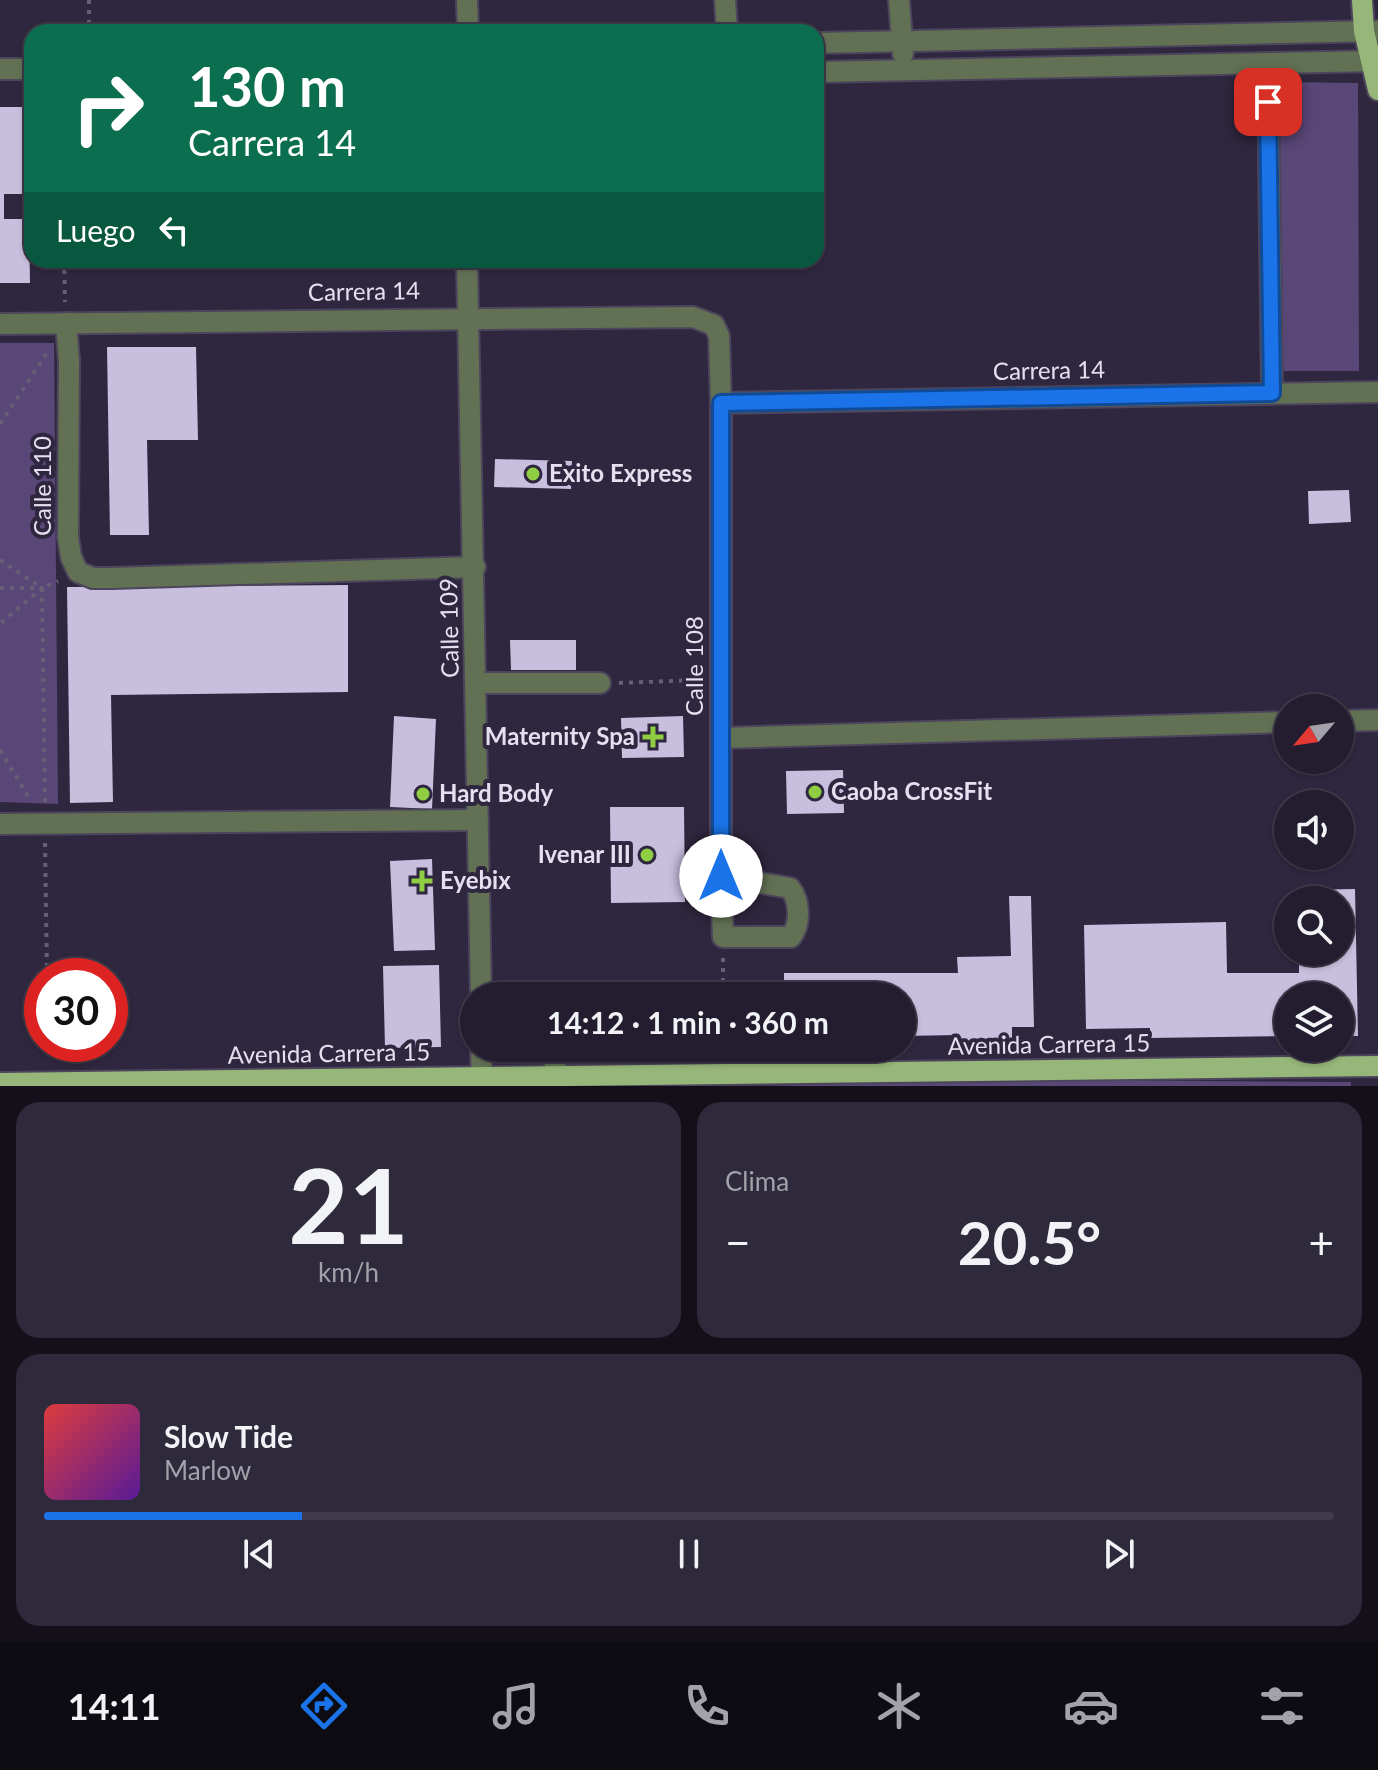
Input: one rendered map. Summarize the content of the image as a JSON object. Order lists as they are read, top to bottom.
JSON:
{
  "streets": {
    "main road": ["Avenida Carrera 15"],
    "street": [
      "Carrera 14",
      "Calle 110",
      "Calle 109",
      "Calle 108"
    ]
  },
  "crossings": [
    ["Carrera 14", "Calle 110"],
    ["Carrera 14", "Calle 109"],
    ["Carrera 14", "Calle 108"]
  ],
  "places": {
    "other": [
      "Exito Express",
      "Caoba CrossFit",
      "Hard Body",
      "Ivenar III"
    ],
    "health": ["Maternity Spa", "Eyebix"]
  },
  "north": "bottom left",
  "page": {
    "turn": ["130 m", "Carrera 14"],
    "then": "Luego",
    "limit": "30",
    "trip": "14:12 · 1 min · 360 m",
    "tile": [
      ["21", "km/h"],
      "Clima"
    ],
    "heat": ["−", "20.5°", "+"],
    "song": ["Slow Tide", "Marlow"],
    "tabs": "14:11"
  }
}
